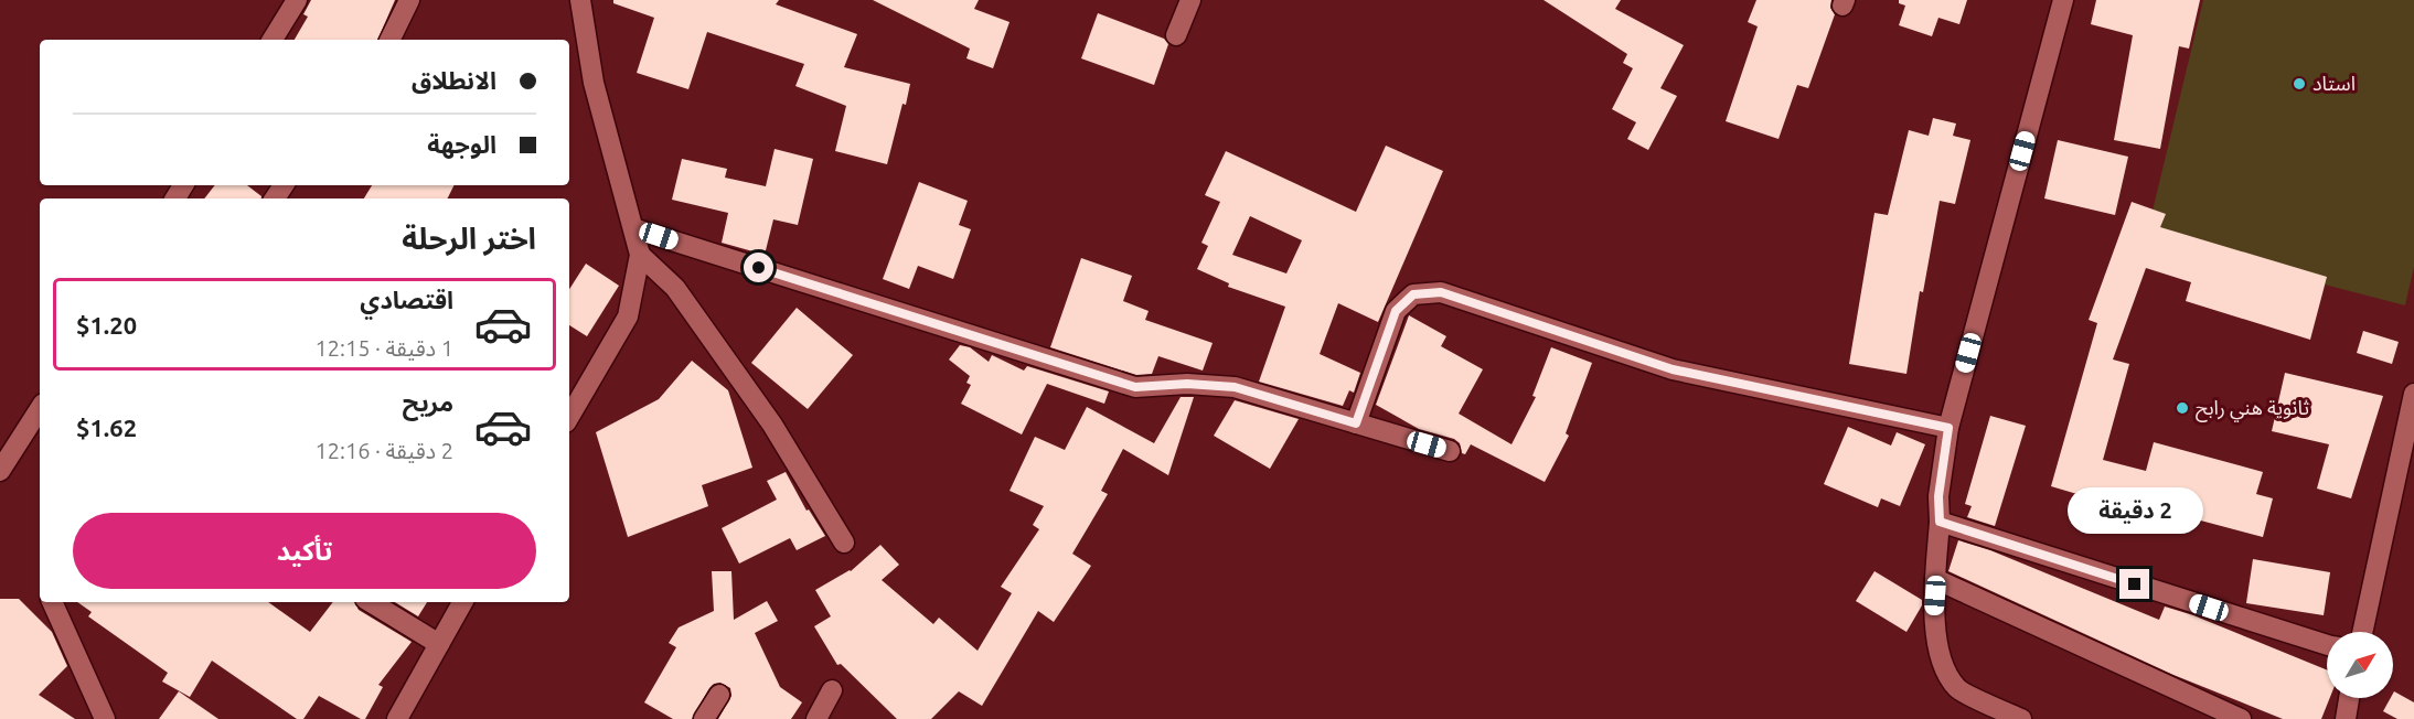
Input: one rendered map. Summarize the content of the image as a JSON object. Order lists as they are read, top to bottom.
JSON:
{
  "places": ["استاد", "ثانوية هني رابح"],
  "north": "top right",
  "page": {
    "banner": ["الانطلاق", "الوجهة"],
    "heading": "اختر الرحلة",
    "list": [
      {
        "name": "اقتصادي",
        "note": "1 دقيقة · 12:15",
        "value": "$1.20"
      },
      {
        "name": "مريح",
        "note": "2 دقيقة · 12:16",
        "value": "$1.62"
      }
    ],
    "bubble": "2 دقيقة",
    "buttons": "تأكيد"
  }
}
